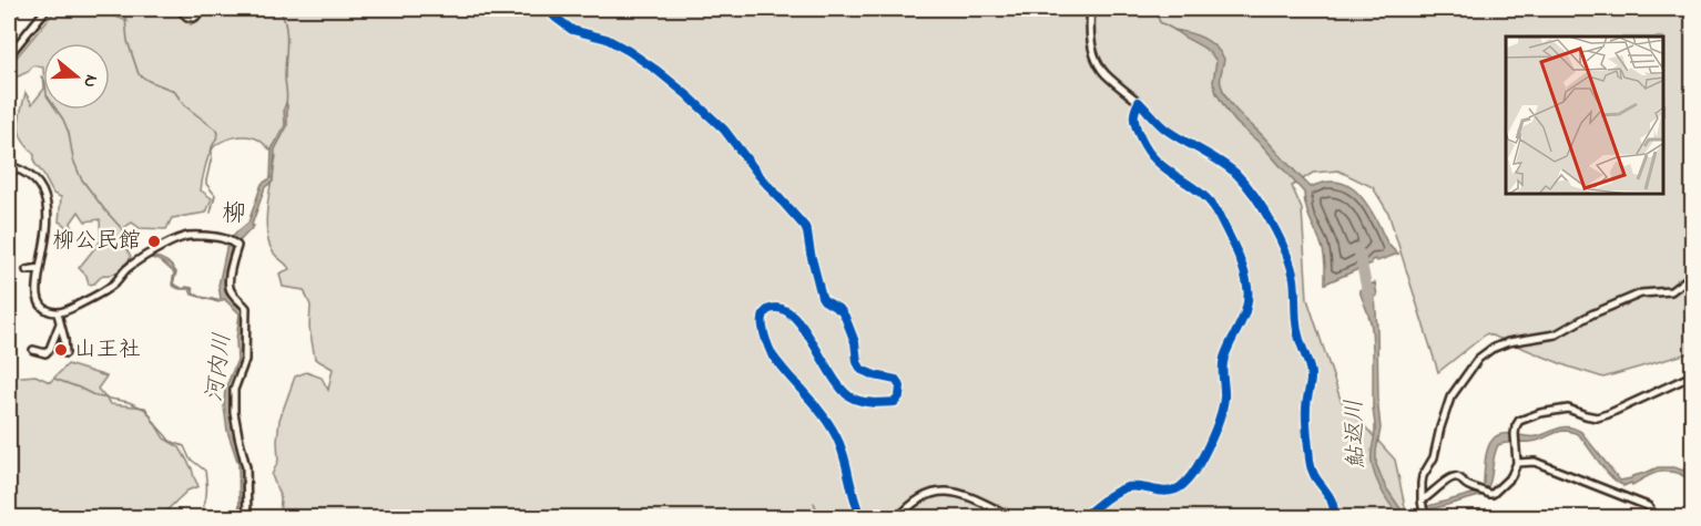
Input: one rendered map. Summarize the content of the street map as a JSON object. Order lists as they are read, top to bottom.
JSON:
{
  "districts": ["柳"],
  "water": ["河内川", "鮎返川"],
  "places": ["柳公民館", "山王社"],
  "north": "right"
}
